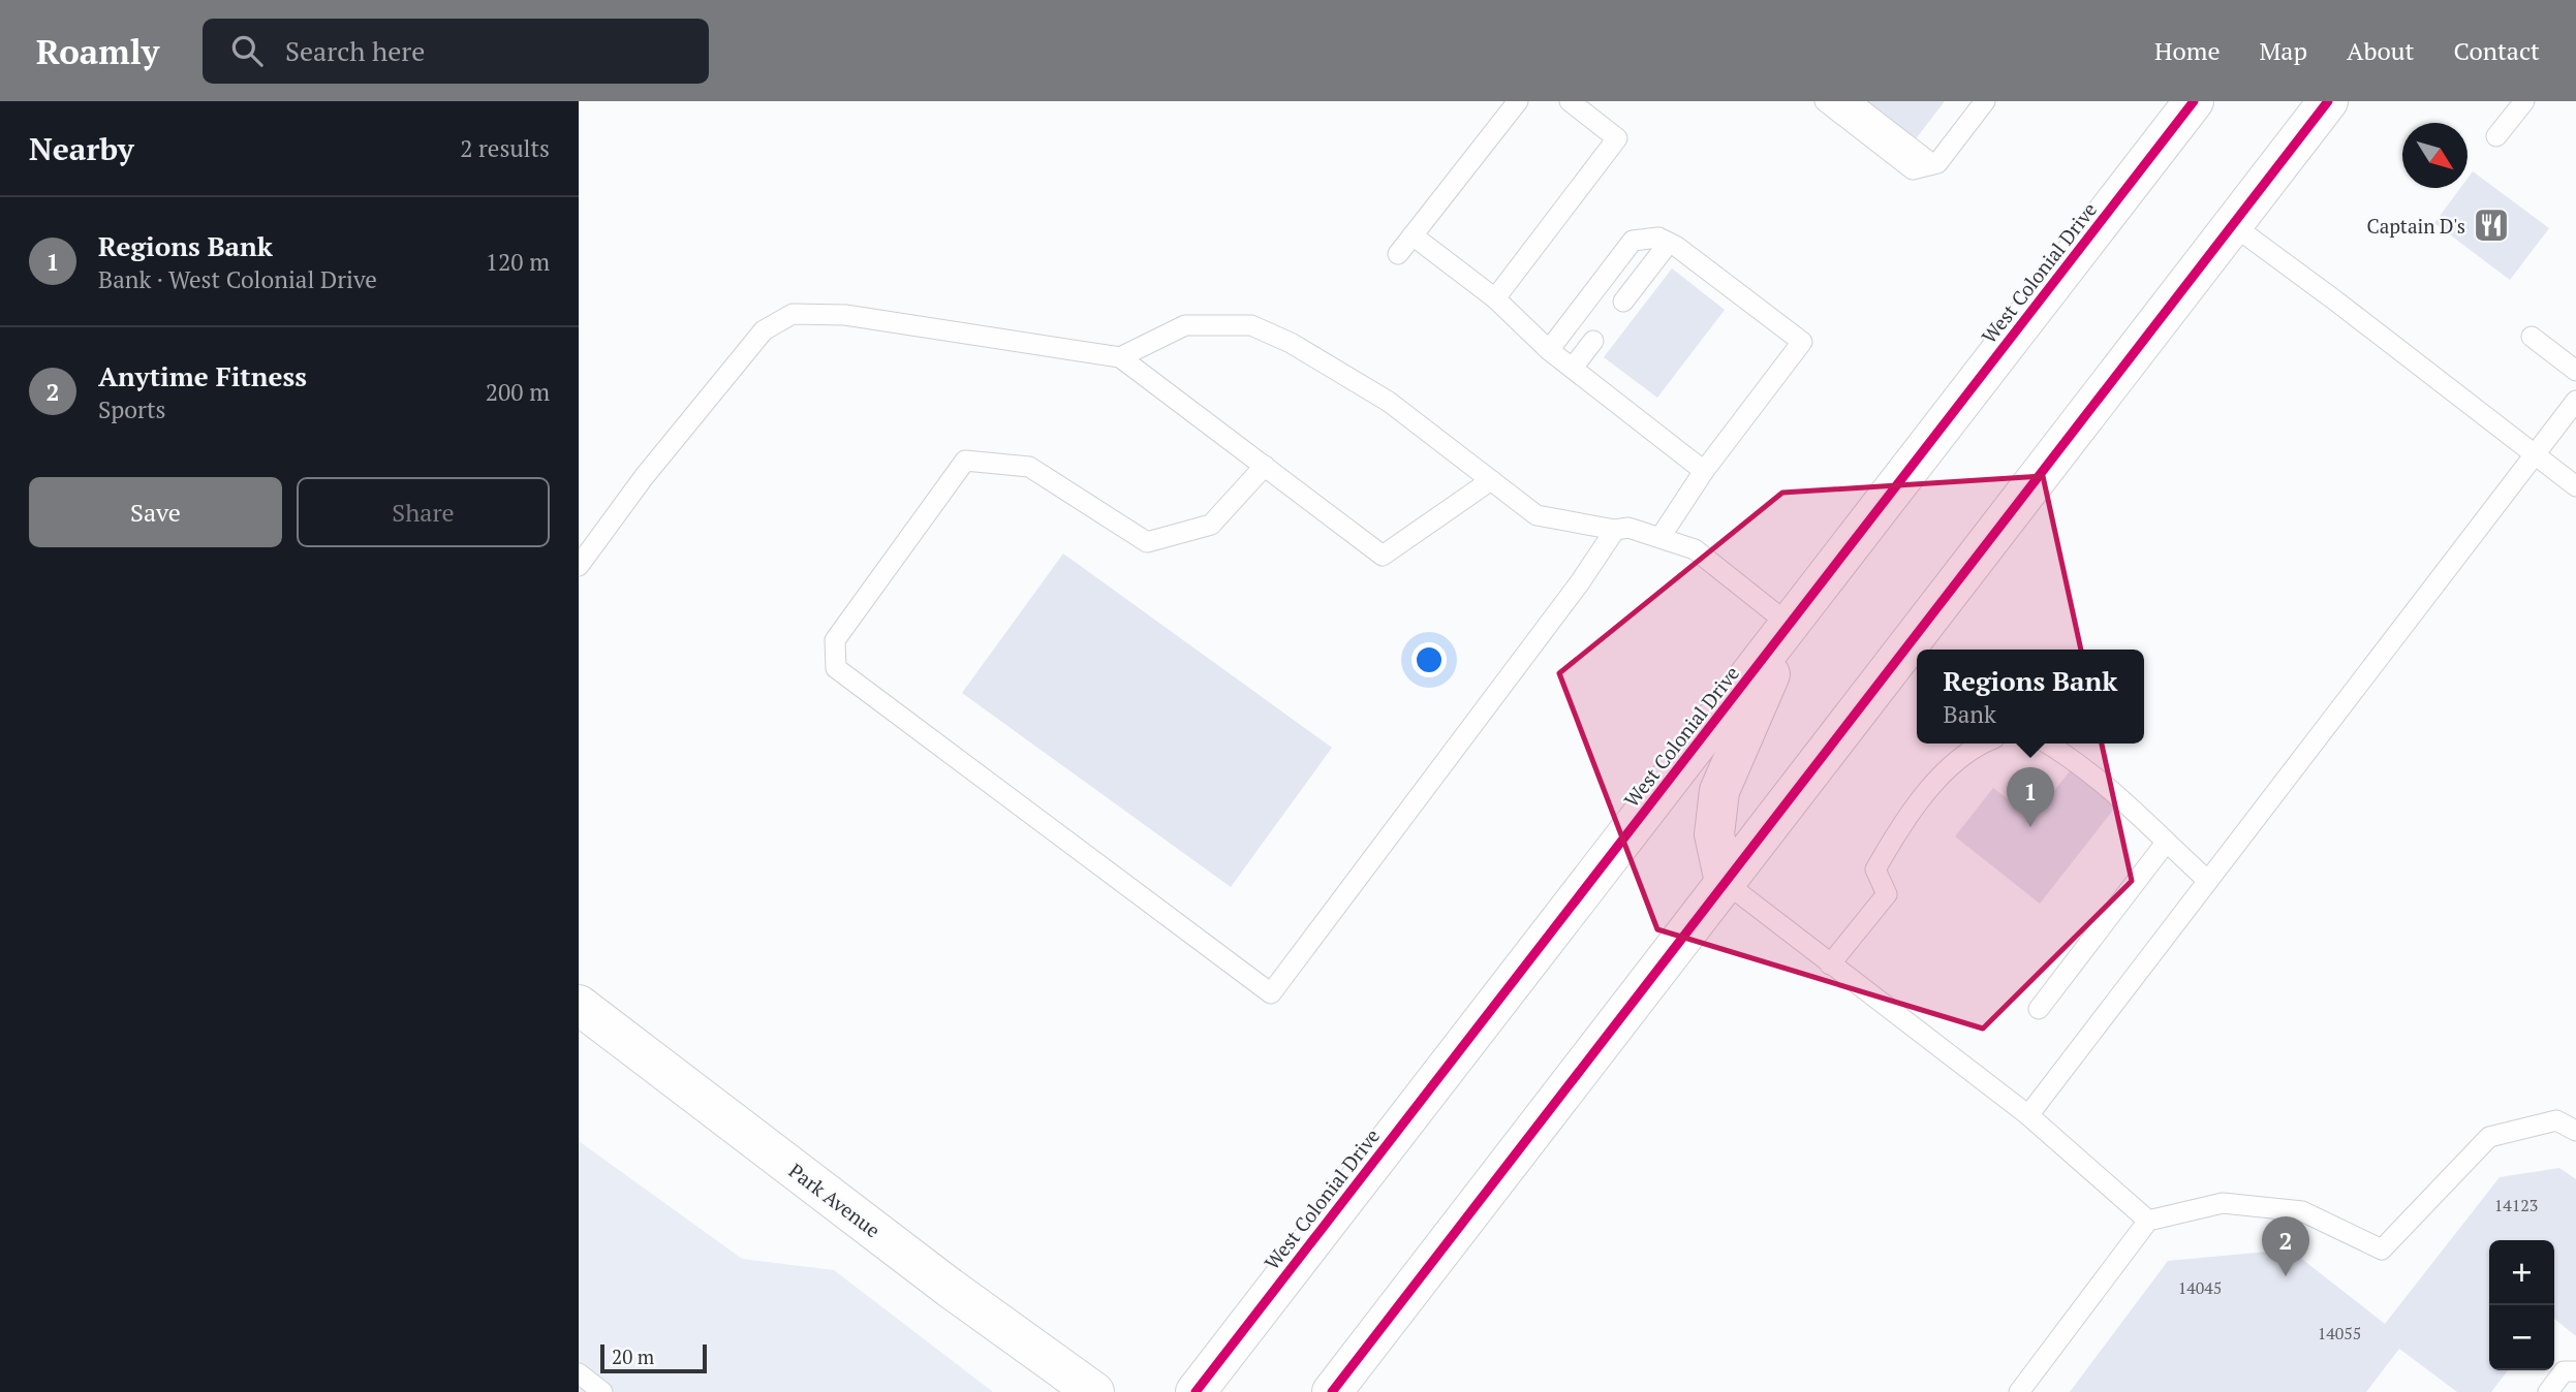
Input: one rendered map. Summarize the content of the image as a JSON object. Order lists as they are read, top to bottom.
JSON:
{
  "streets": {
    "main road": ["West Colonial Drive", "Park Avenue"]
  },
  "places": {
    "restaurant": ["Captain D's"]
  },
  "house_numbers": ["14123", "14045", "14055"],
  "scale_bar": "20 m",
  "north": "bottom right",
  "page": {
    "header": "Roamly",
    "search": "Search here",
    "nav": [
      "Home",
      "Map",
      "About",
      "Contact"
    ],
    "heading": ["Nearby", "2 results"],
    "list": [
      {
        "mark": "1",
        "name": "Regions Bank",
        "note": "Bank · West Colonial Drive",
        "value": "120 m"
      },
      {
        "mark": "2",
        "name": "Anytime Fitness",
        "note": "Sports",
        "value": "200 m"
      }
    ],
    "buttons": ["Save", "Share"],
    "popup": ["Regions Bank", "Bank"],
    "pins": ["1", "2"],
    "map_buttons": ["+", "−"],
    "scale": "20 m"
  }
}
